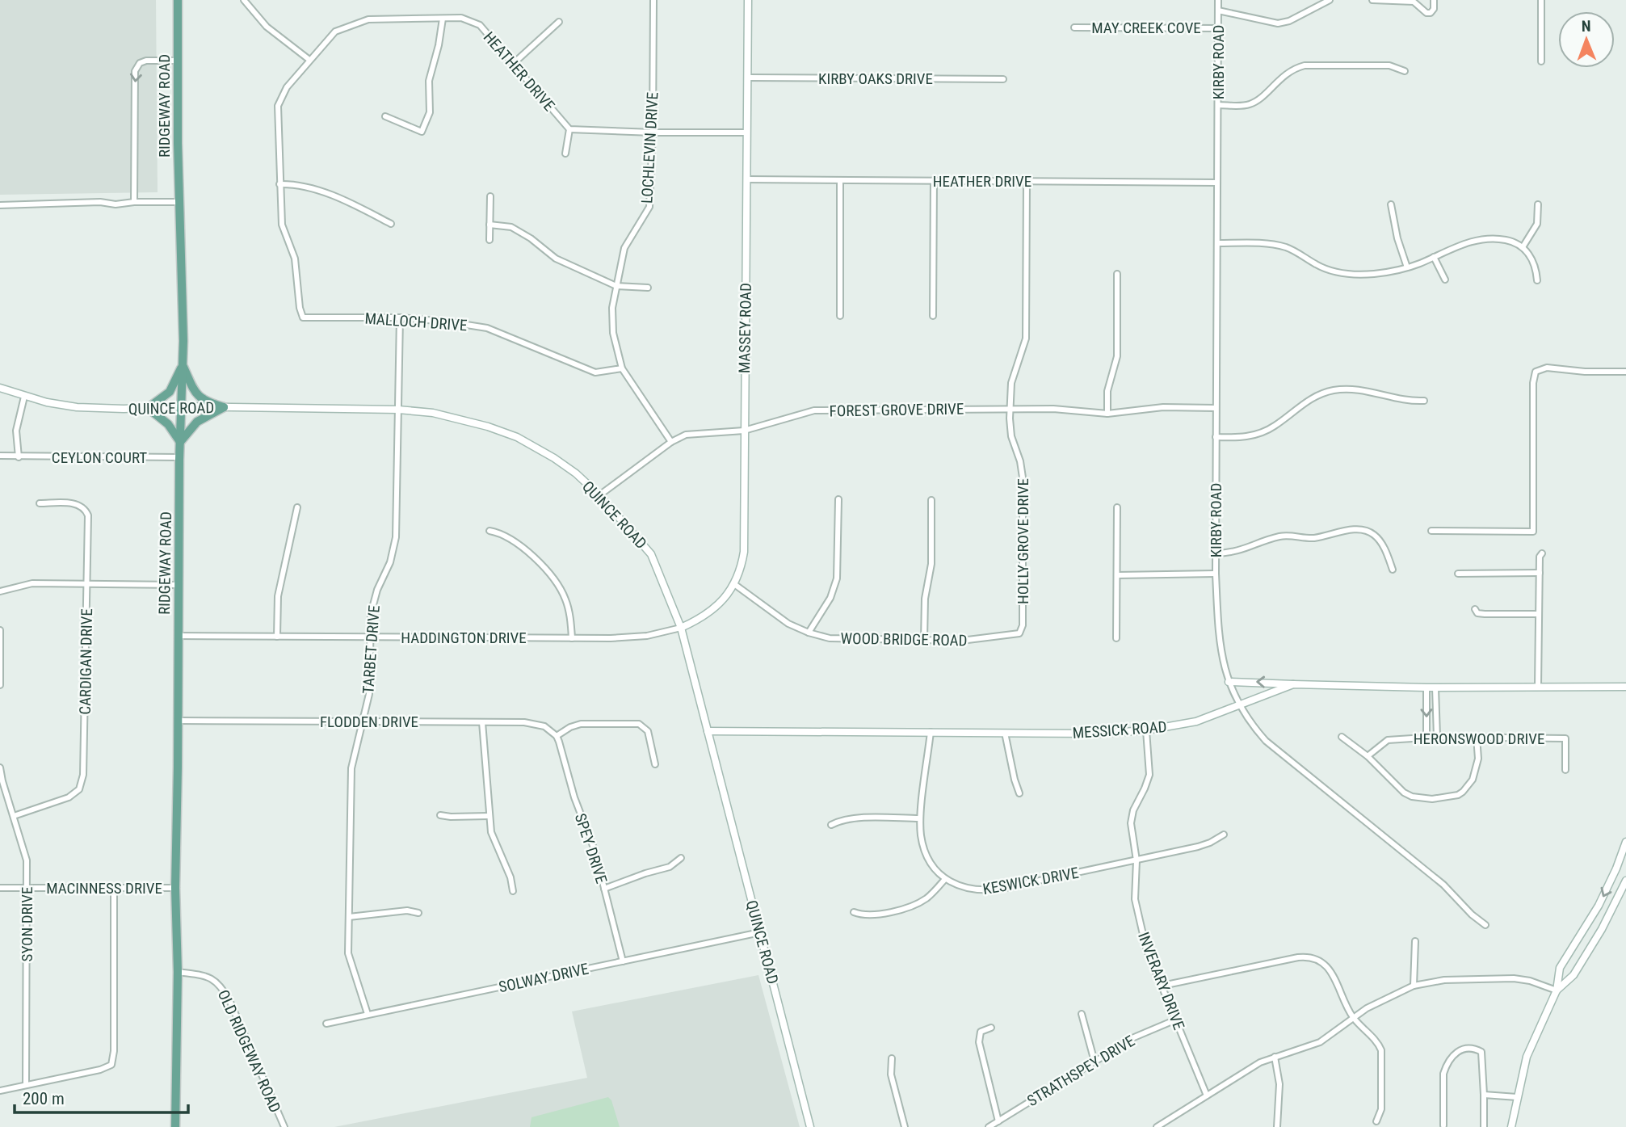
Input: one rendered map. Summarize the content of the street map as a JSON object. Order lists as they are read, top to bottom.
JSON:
{
  "streets": {
    "main road": [
      "RIDGEWAY ROAD",
      "MASSEY ROAD",
      "QUINCE ROAD",
      "MESSICK ROAD"
    ],
    "street": [
      "MAY CREEK COVE",
      "KIRBY ROAD",
      "HEATHER DRIVE",
      "KIRBY OAKS DRIVE",
      "LOCHLEVIN DRIVE",
      "MALLOCH DRIVE",
      "FOREST GROVE DRIVE",
      "CEYLON COURT",
      "HOLLY GROVE DRIVE",
      "HADDINGTON DRIVE",
      "WOOD BRIDGE ROAD",
      "TARBET DRIVE",
      "CARDIGAN DRIVE",
      "FLODDEN DRIVE",
      "HERONSWOOD DRIVE",
      "SPEY DRIVE",
      "KESWICK DRIVE",
      "MACINNESS DRIVE",
      "SYON DRIVE",
      "SOLWAY DRIVE",
      "INVERARY DRIVE",
      "OLD RIDGEWAY ROAD",
      "STRATHSPEY DRIVE"
    ]
  },
  "crossings": [
    ["MAY CREEK COVE", "KIRBY ROAD"],
    ["KIRBY ROAD", "HEATHER DRIVE"],
    ["KIRBY ROAD", "FOREST GROVE DRIVE"],
    ["KIRBY ROAD", "MESSICK ROAD"],
    ["HEATHER DRIVE", "MALLOCH DRIVE"],
    ["HEATHER DRIVE", "MASSEY ROAD"],
    ["HEATHER DRIVE", "HOLLY GROVE DRIVE"],
    ["KIRBY OAKS DRIVE", "MASSEY ROAD"],
    ["RIDGEWAY ROAD", "QUINCE ROAD"],
    ["RIDGEWAY ROAD", "CEYLON COURT"],
    ["RIDGEWAY ROAD", "HADDINGTON DRIVE"],
    ["RIDGEWAY ROAD", "FLODDEN DRIVE"],
    ["RIDGEWAY ROAD", "MACINNESS DRIVE"],
    ["RIDGEWAY ROAD", "OLD RIDGEWAY ROAD"],
    ["LOCHLEVIN DRIVE", "MALLOCH DRIVE"],
    ["LOCHLEVIN DRIVE", "FOREST GROVE DRIVE"],
    ["MALLOCH DRIVE", "TARBET DRIVE"],
    ["MASSEY ROAD", "QUINCE ROAD"],
    ["MASSEY ROAD", "FOREST GROVE DRIVE"],
    ["MASSEY ROAD", "HADDINGTON DRIVE"],
    ["MASSEY ROAD", "WOOD BRIDGE ROAD"],
    ["QUINCE ROAD", "FOREST GROVE DRIVE"],
    ["QUINCE ROAD", "HADDINGTON DRIVE"],
    ["QUINCE ROAD", "TARBET DRIVE"],
    ["QUINCE ROAD", "MESSICK ROAD"],
    ["QUINCE ROAD", "SOLWAY DRIVE"],
    ["FOREST GROVE DRIVE", "HOLLY GROVE DRIVE"],
    ["HOLLY GROVE DRIVE", "WOOD BRIDGE ROAD"],
    ["HADDINGTON DRIVE", "TARBET DRIVE"],
    ["TARBET DRIVE", "FLODDEN DRIVE"],
    ["TARBET DRIVE", "SOLWAY DRIVE"],
    ["CARDIGAN DRIVE", "SYON DRIVE"],
    ["FLODDEN DRIVE", "SPEY DRIVE"],
    ["MESSICK ROAD", "INVERARY DRIVE"],
    ["SPEY DRIVE", "SOLWAY DRIVE"],
    ["KESWICK DRIVE", "INVERARY DRIVE"],
    ["MACINNESS DRIVE", "SYON DRIVE"],
    ["INVERARY DRIVE", "STRATHSPEY DRIVE"]
  ],
  "scale_bar": "200 m",
  "north": "top"
}
